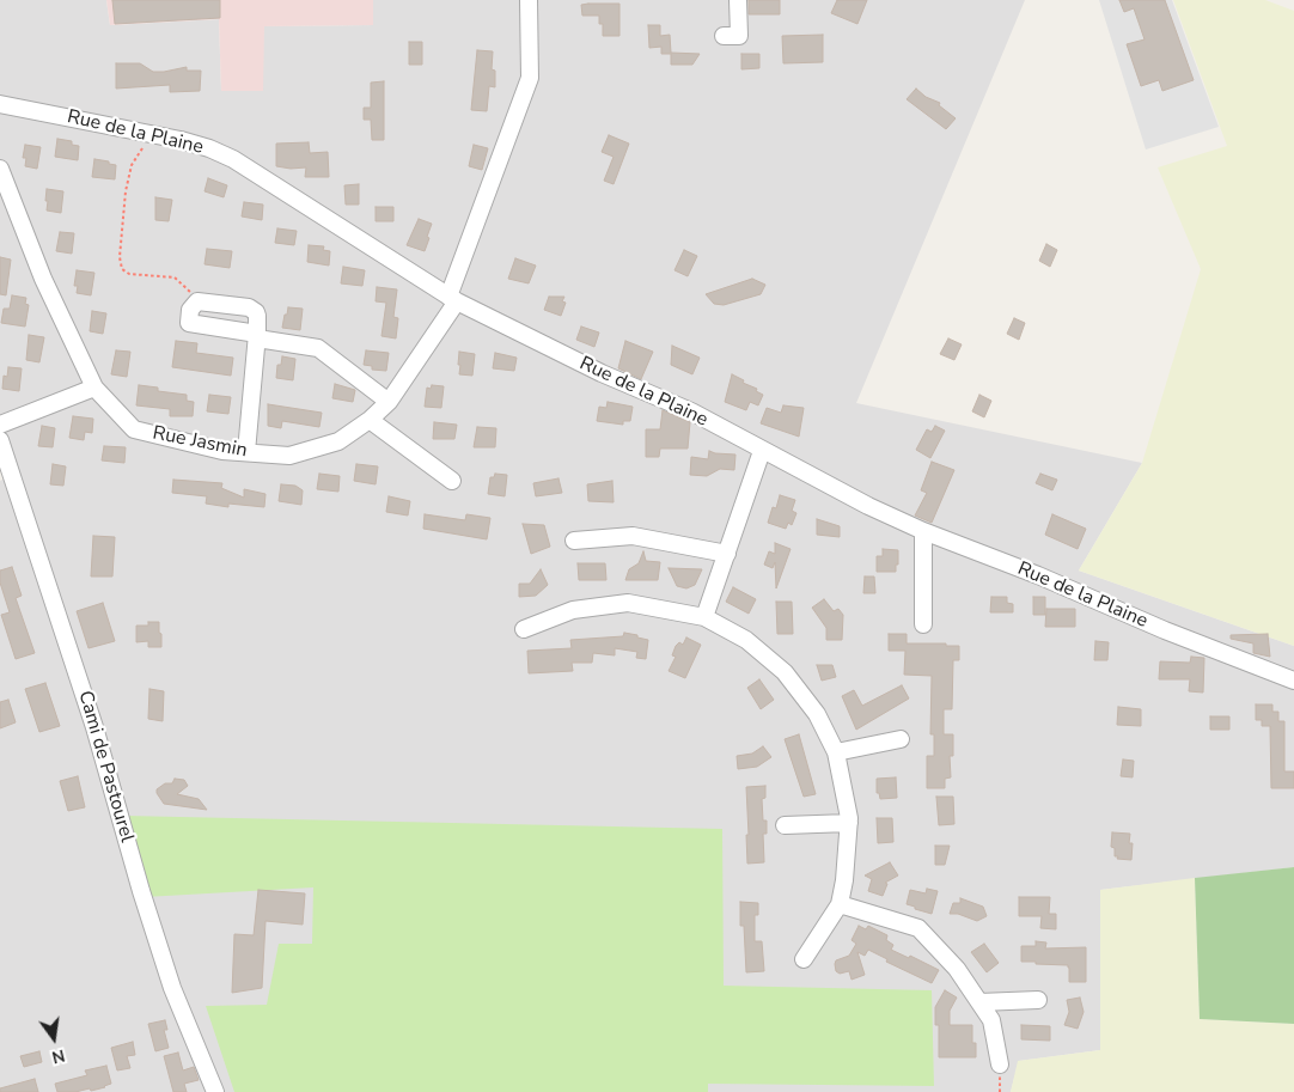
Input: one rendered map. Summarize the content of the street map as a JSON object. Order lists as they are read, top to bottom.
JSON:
{
  "streets": {
    "street": ["Rue de la Plaine", "Rue Jasmin", "Cami de Pastourel"]
  },
  "crossings": [
    ["Rue de la Plaine", "Rue Jasmin"]
  ],
  "north": "bottom"
}
